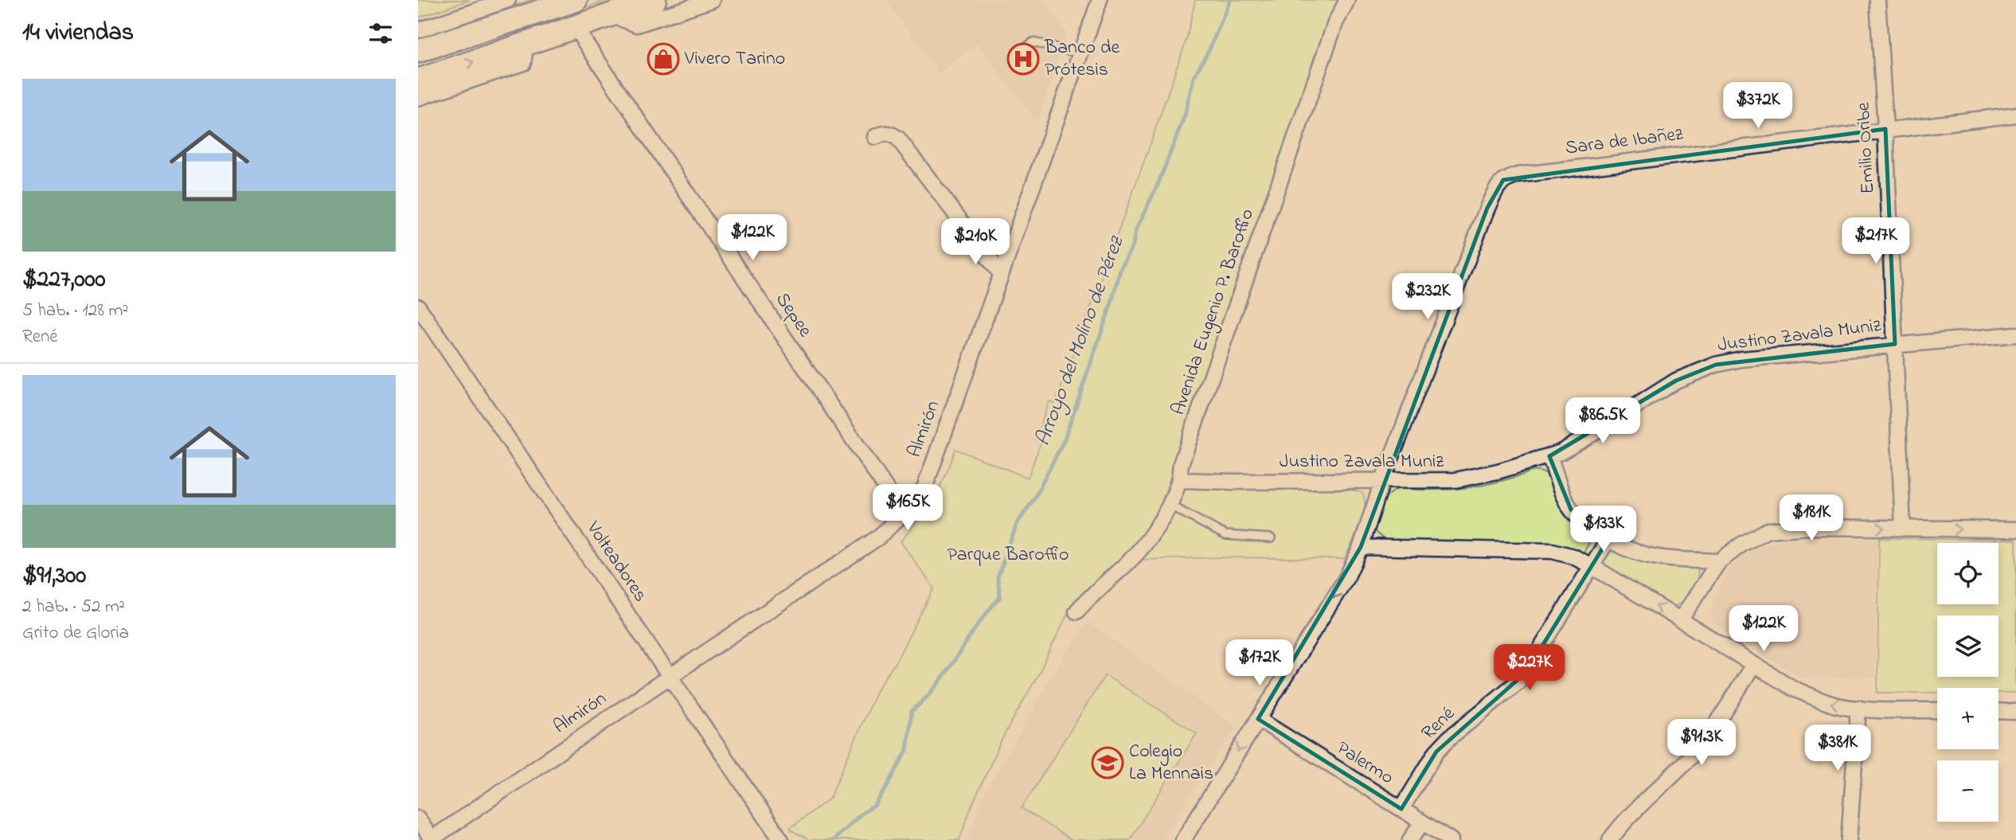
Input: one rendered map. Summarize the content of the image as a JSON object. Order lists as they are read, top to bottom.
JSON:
{
  "streets": {
    "street": [
      "Sara de Ibañez",
      "Emilio Oribe",
      "Avenida Eugenio P. Baroffio",
      "Sepee",
      "Justino Zavala Muniz",
      "Almirón",
      "Volteadores",
      "René",
      "Palermo"
    ]
  },
  "crossings": [
    ["Sara de Ibañez", "Emilio Oribe"],
    ["Sara de Ibañez", "Justino Zavala Muniz"],
    ["Emilio Oribe", "Justino Zavala Muniz"],
    ["Avenida Eugenio P. Baroffio", "Justino Zavala Muniz"],
    ["Sepee", "Almirón"],
    ["Almirón", "Volteadores"],
    ["René", "Palermo"]
  ],
  "water": ["Arroyo del Molino de Pérez"],
  "parks": ["Parque Baroffio"],
  "places": {
    "shop": ["Vivero Tarino"],
    "hospital": ["Banco de Prótesis"],
    "school or university": ["Colegio La Mennais"]
  },
  "page": {
    "heading": "14 viviendas",
    "list": [
      {
        "name": "$227,000",
        "note": "5 hab. · 128 m² · René"
      },
      {
        "name": "$91,300",
        "note": "2 hab. · 52 m² · Grito de Gloria"
      }
    ],
    "price": [
      "$372K",
      "$122K",
      "$217K",
      "$210K",
      "$232K",
      "$86.5K",
      "$165K",
      "$181K",
      "$133K",
      "$122K",
      "$172K",
      "$227K",
      "$91.3K",
      "$381K"
    ],
    "map_buttons": ["+", "−"]
  }
}
